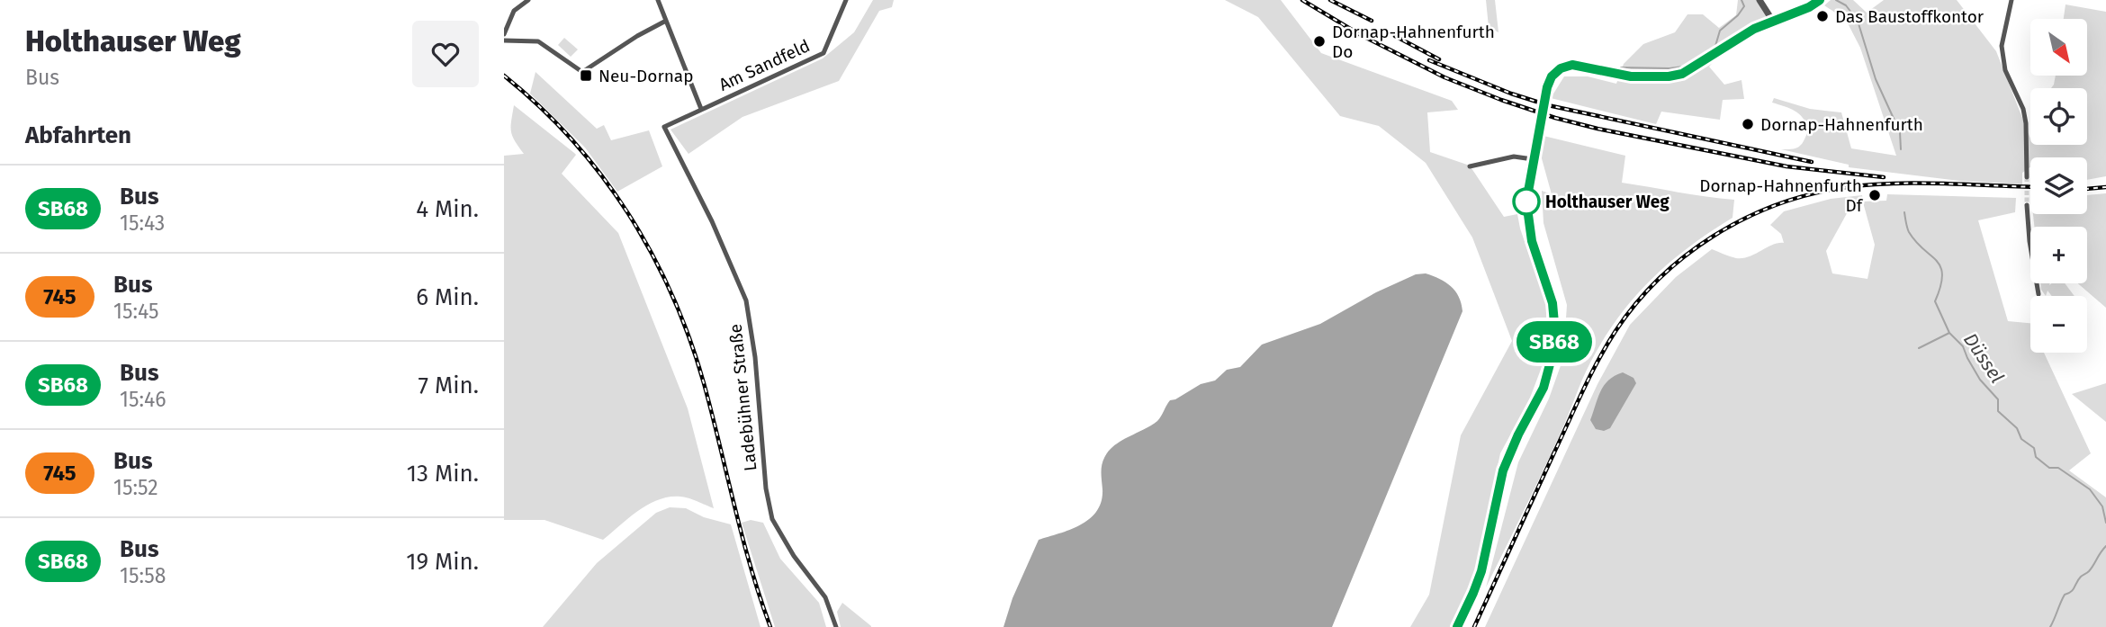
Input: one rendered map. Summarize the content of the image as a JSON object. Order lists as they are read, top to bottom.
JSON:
{
  "streets": {
    "street": ["Am Sandfeld", "Ladebühner Straße"]
  },
  "crossings": [
    ["Am Sandfeld", "Ladebühner Straße"]
  ],
  "water": ["Düssel"],
  "places": {
    "other": [
      "Das Baustoffkontor",
      "Dornap-Hahnenfurth Do",
      "Dornap-Hahnenfurth",
      "Dornap-Hahnenfurth Df",
      "Holthauser Weg"
    ],
    "transit": ["Neu-Dornap"]
  },
  "lines": ["bus line SB68"],
  "north": "bottom right",
  "page": {
    "heading": [
      ["Holthauser Weg", "Bus"],
      "Abfahrten"
    ],
    "on_map": "SB68",
    "map_buttons": ["+", "−"],
    "list": [
      {
        "mark": "SB68",
        "name": "Bus",
        "note": "15:43",
        "value": "4 Min."
      },
      {
        "mark": "745",
        "name": "Bus",
        "note": "15:45",
        "value": "6 Min."
      },
      {
        "mark": "SB68",
        "name": "Bus",
        "note": "15:46",
        "value": "7 Min."
      },
      {
        "mark": "745",
        "name": "Bus",
        "note": "15:52",
        "value": "13 Min."
      },
      {
        "mark": "SB68",
        "name": "Bus",
        "note": "15:58",
        "value": "19 Min."
      }
    ]
  }
}
